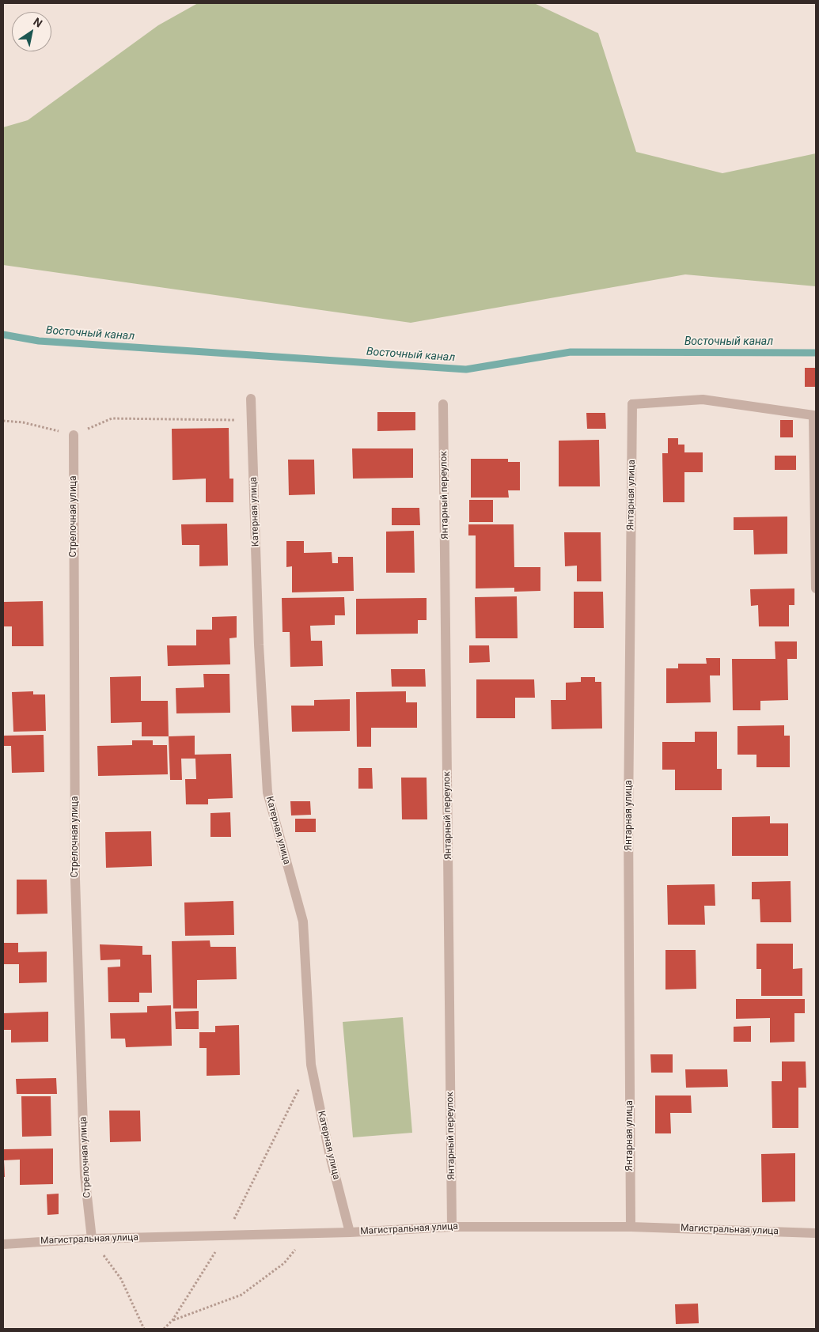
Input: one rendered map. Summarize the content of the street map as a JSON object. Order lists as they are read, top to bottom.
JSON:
{
  "streets": {
    "street": [
      "Янтарный переулок",
      "Янтарная улица",
      "Катерная улица",
      "Стрелочная улица",
      "Магистральная улица"
    ]
  },
  "crossings": [
    ["Янтарный переулок", "Магистральная улица"],
    ["Янтарная улица", "Магистральная улица"],
    ["Катерная улица", "Магистральная улица"],
    ["Стрелочная улица", "Магистральная улица"]
  ],
  "water": ["Восточный канал"],
  "north": "top right"
}
